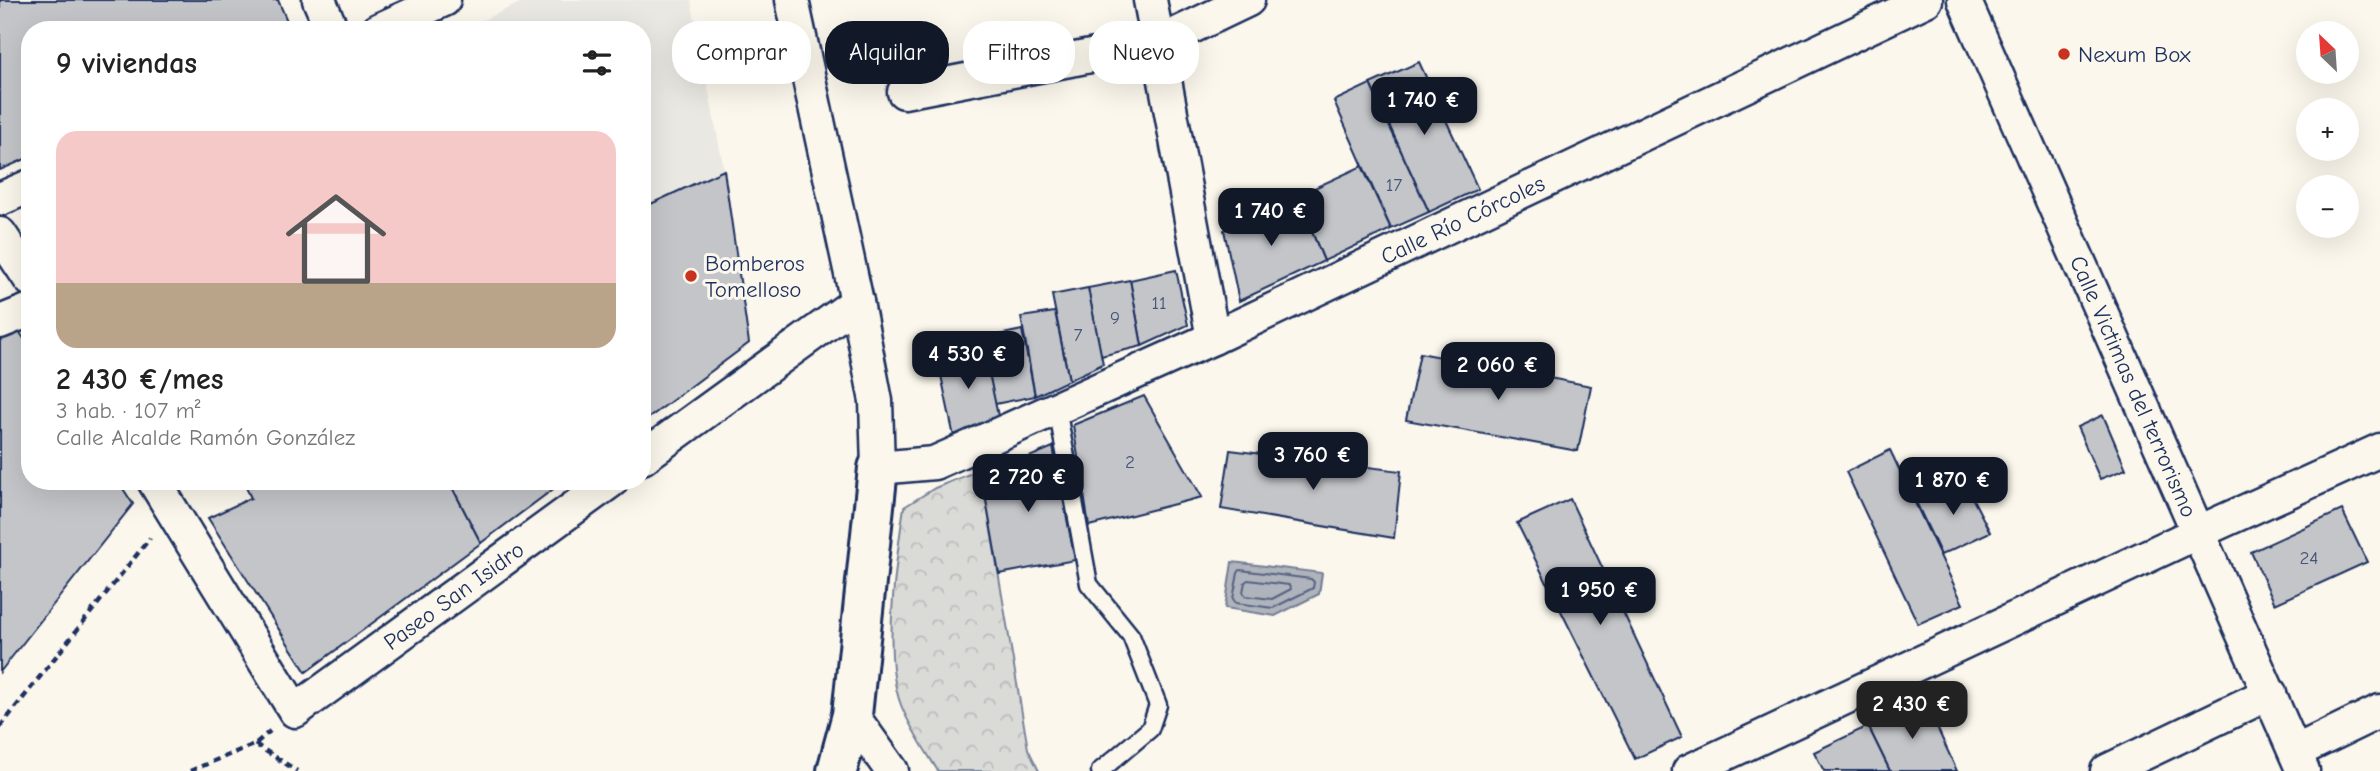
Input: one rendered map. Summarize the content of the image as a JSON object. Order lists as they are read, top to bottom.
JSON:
{
  "streets": {
    "street": ["Calle Río Córcoles", "Calle Victimas del terrorismo", "Paseo San Isidro"]
  },
  "places": ["Nexum Box", "Bomberos Tomelloso"],
  "house_numbers": [
    "17",
    "11",
    "9",
    "7",
    "2",
    "24"
  ],
  "north": "top left",
  "page": {
    "map_buttons": ["+", "−"],
    "chip": [
      "Comprar",
      "Alquilar",
      "Filtros",
      "Nuevo"
    ],
    "heading": "9 viviendas",
    "price": [
      "1 740 €",
      "1 740 €",
      "4 530 €",
      "2 060 €",
      "3 760 €",
      "2 720 €",
      "1 870 €",
      "1 950 €",
      "2 430 €"
    ],
    "list": [
      {
        "name": "2 430 €/mes",
        "note": "3 hab. · 107 m² · Calle Alcalde Ramón González"
      }
    ]
  }
}
